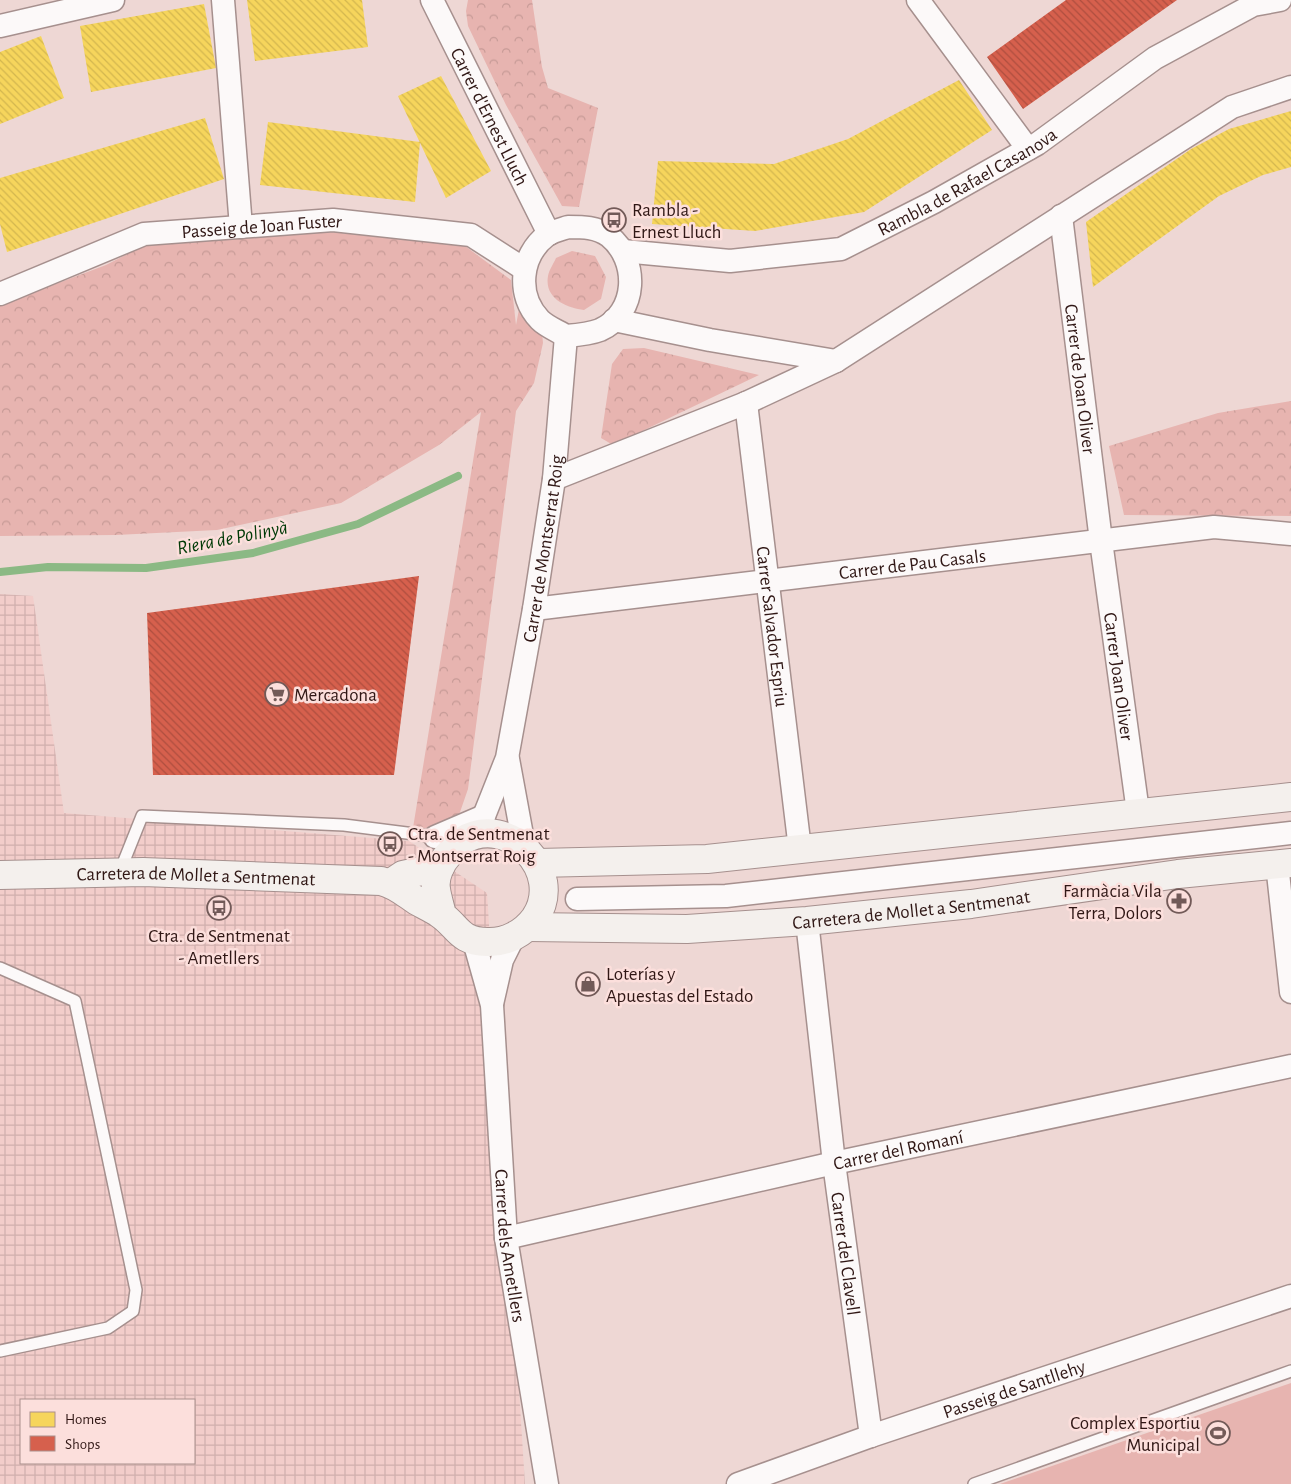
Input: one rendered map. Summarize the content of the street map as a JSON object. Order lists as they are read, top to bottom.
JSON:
{
  "streets": {
    "street": [
      "Carrer d'Ernest Lluch",
      "Rambla de Rafael Casanova",
      "Passeig de Joan Fuster",
      "Carrer de Joan Oliver",
      "Carrer de Montserrat Roig",
      "Carrer de Pau Casals",
      "Carrer Salvador Espriu",
      "Carrer Joan Oliver",
      "Carretera de Mollet a Sentmenat",
      "Carrer del Romaní",
      "Carrer dels Ametllers",
      "Carrer del Clavell",
      "Passeig de Santllehy"
    ]
  },
  "crossings": [
    ["Carrer d'Ernest Lluch", "Rambla de Rafael Casanova"],
    ["Carrer d'Ernest Lluch", "Passeig de Joan Fuster"],
    ["Carrer d'Ernest Lluch", "Carrer de Montserrat Roig"],
    ["Rambla de Rafael Casanova", "Passeig de Joan Fuster"],
    ["Rambla de Rafael Casanova", "Carrer de Montserrat Roig"],
    ["Passeig de Joan Fuster", "Carrer de Montserrat Roig"],
    ["Carrer de Joan Oliver", "Carrer de Pau Casals"],
    ["Carrer de Joan Oliver", "Carrer Joan Oliver"],
    ["Carrer de Montserrat Roig", "Carrer de Pau Casals"],
    ["Carrer de Montserrat Roig", "Carretera de Mollet a Sentmenat"],
    ["Carrer de Montserrat Roig", "Carrer dels Ametllers"],
    ["Carrer de Pau Casals", "Carrer Salvador Espriu"],
    ["Carrer de Pau Casals", "Carrer Joan Oliver"],
    ["Carretera de Mollet a Sentmenat", "Carrer dels Ametllers"],
    ["Carretera de Mollet a Sentmenat", "Carrer del Clavell"],
    ["Carrer del Romaní", "Carrer dels Ametllers"],
    ["Carrer del Romaní", "Carrer del Clavell"],
    ["Carrer del Clavell", "Passeig de Santllehy"]
  ],
  "water": ["Riera de Polinyà"],
  "places": {
    "bus stop": ["Rambla - Ernest Lluch", "Ctra. de Sentmenat - Montserrat Roig", "Ctra. de Sentmenat - Ametllers"],
    "supermarket": ["Mercadona"],
    "pharmacy": ["Farmàcia Vila Terra, Dolors"],
    "shop": ["Loterías y Apuestas del Estado"],
    "sports": ["Complex Esportiu Municipal"]
  },
  "legend": ["Homes", "Shops"]
}
